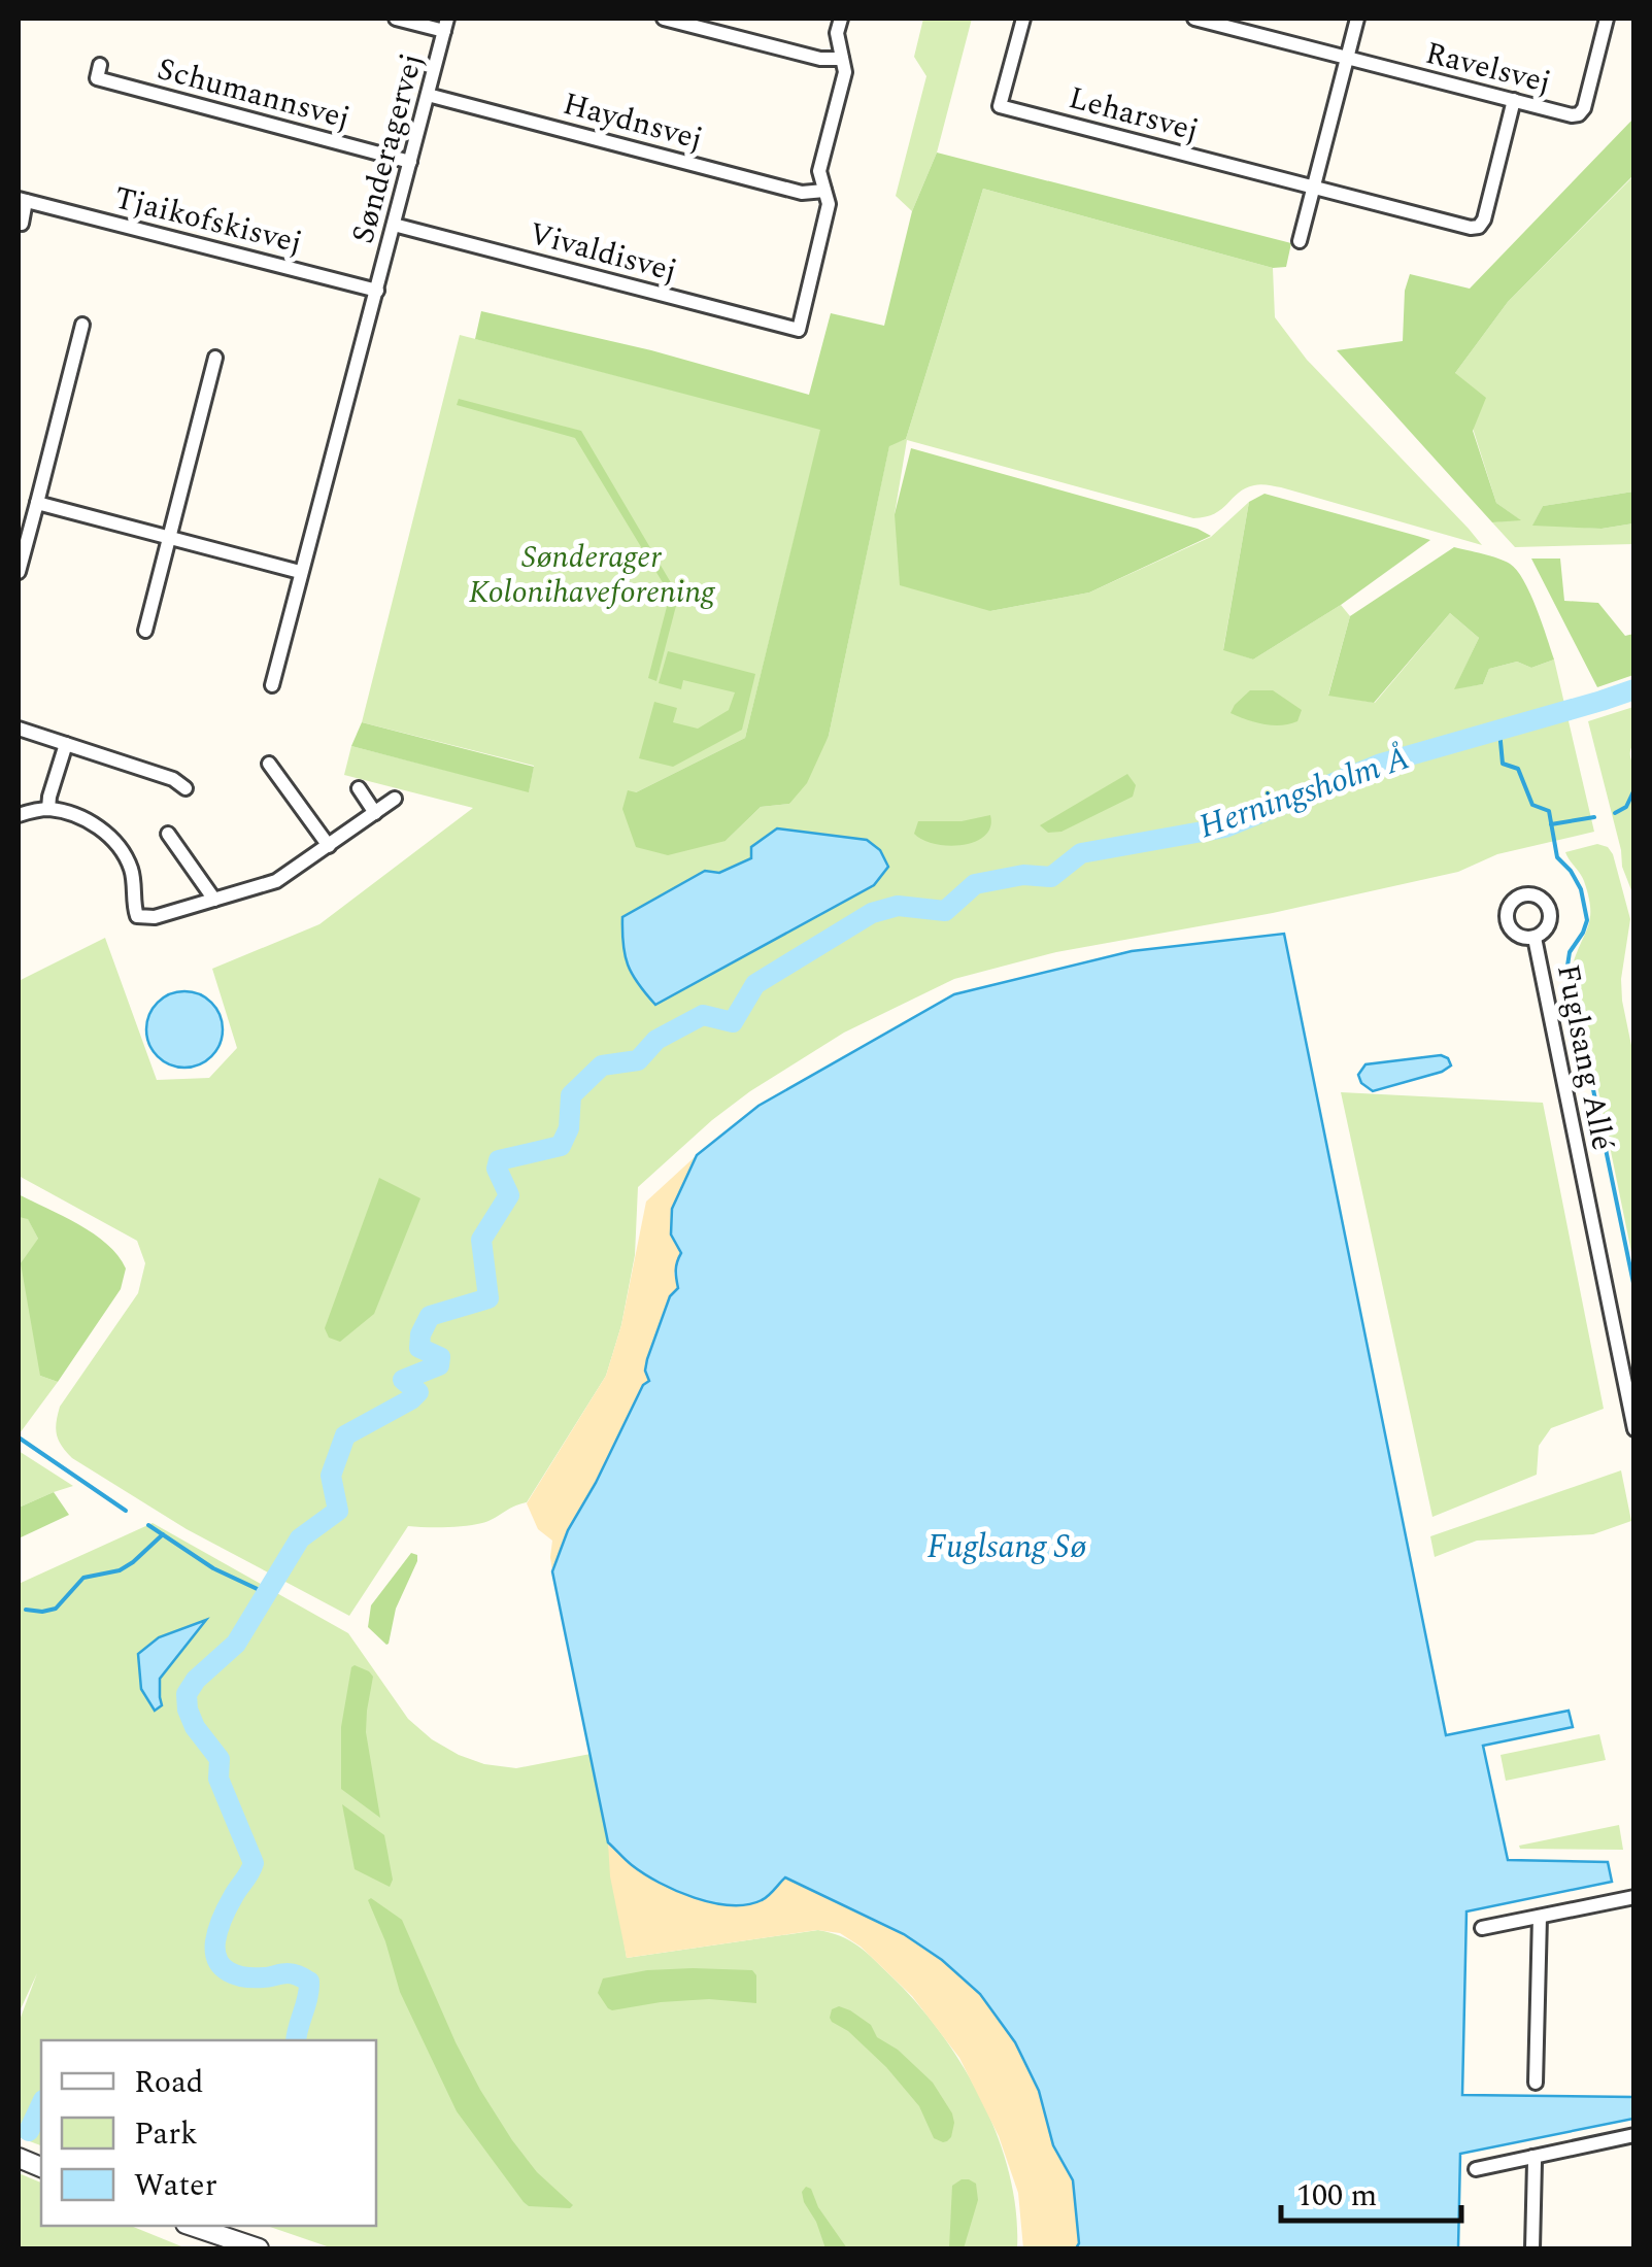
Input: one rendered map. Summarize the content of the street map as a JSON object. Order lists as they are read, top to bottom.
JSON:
{
  "streets": {
    "street": [
      "Ravelsvej",
      "Schumannsvej",
      "Leharsvej",
      "Haydnsvej",
      "Sønderagervej",
      "Tjaikofskisvej",
      "Vivaldisvej",
      "Fuglsang Allé"
    ]
  },
  "crossings": [
    ["Schumannsvej", "Sønderagervej"],
    ["Haydnsvej", "Sønderagervej"],
    ["Haydnsvej", "Vivaldisvej"],
    ["Sønderagervej", "Tjaikofskisvej"],
    ["Sønderagervej", "Vivaldisvej"]
  ],
  "water": ["Herningsholm Å", "Fuglsang Sø"],
  "parks": ["Sønderager Kolonihaveforening"],
  "legend": ["Road", "Park", "Water"],
  "scale_bar": "100 m"
}
